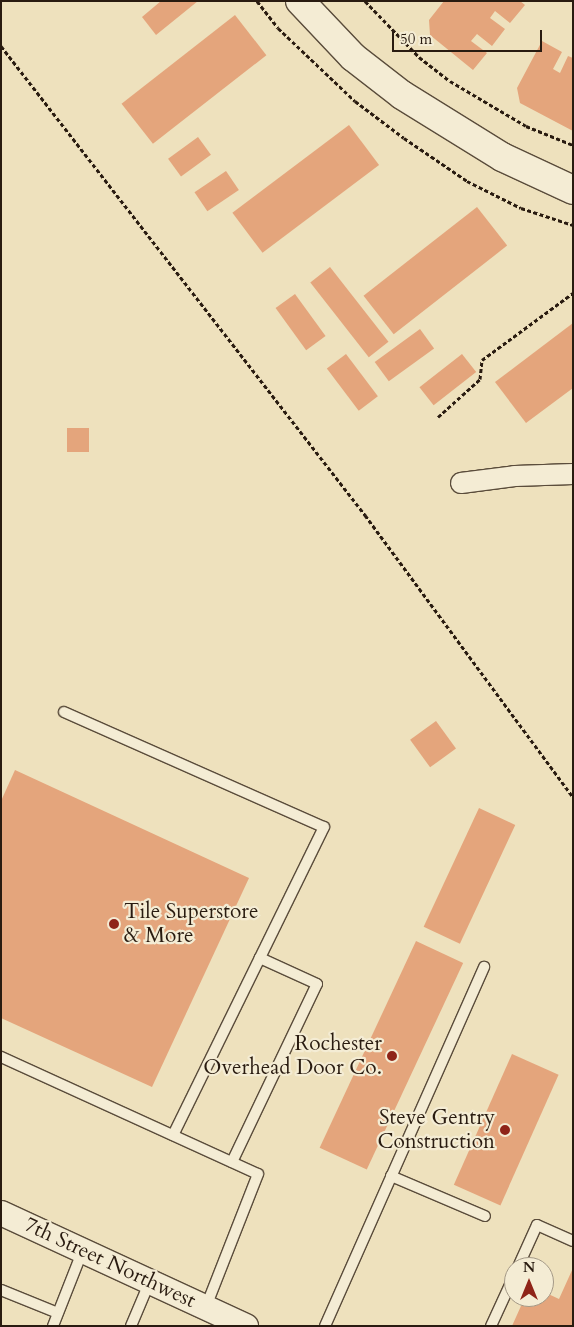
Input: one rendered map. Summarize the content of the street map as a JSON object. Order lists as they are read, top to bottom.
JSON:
{
  "streets": {
    "street": ["7th Street Northwest"]
  },
  "places": ["Tile Superstore & More", "Rochester Overhead Door Co.", "Steve Gentry Construction"],
  "scale_bar": "50 m",
  "north": "top"
}
